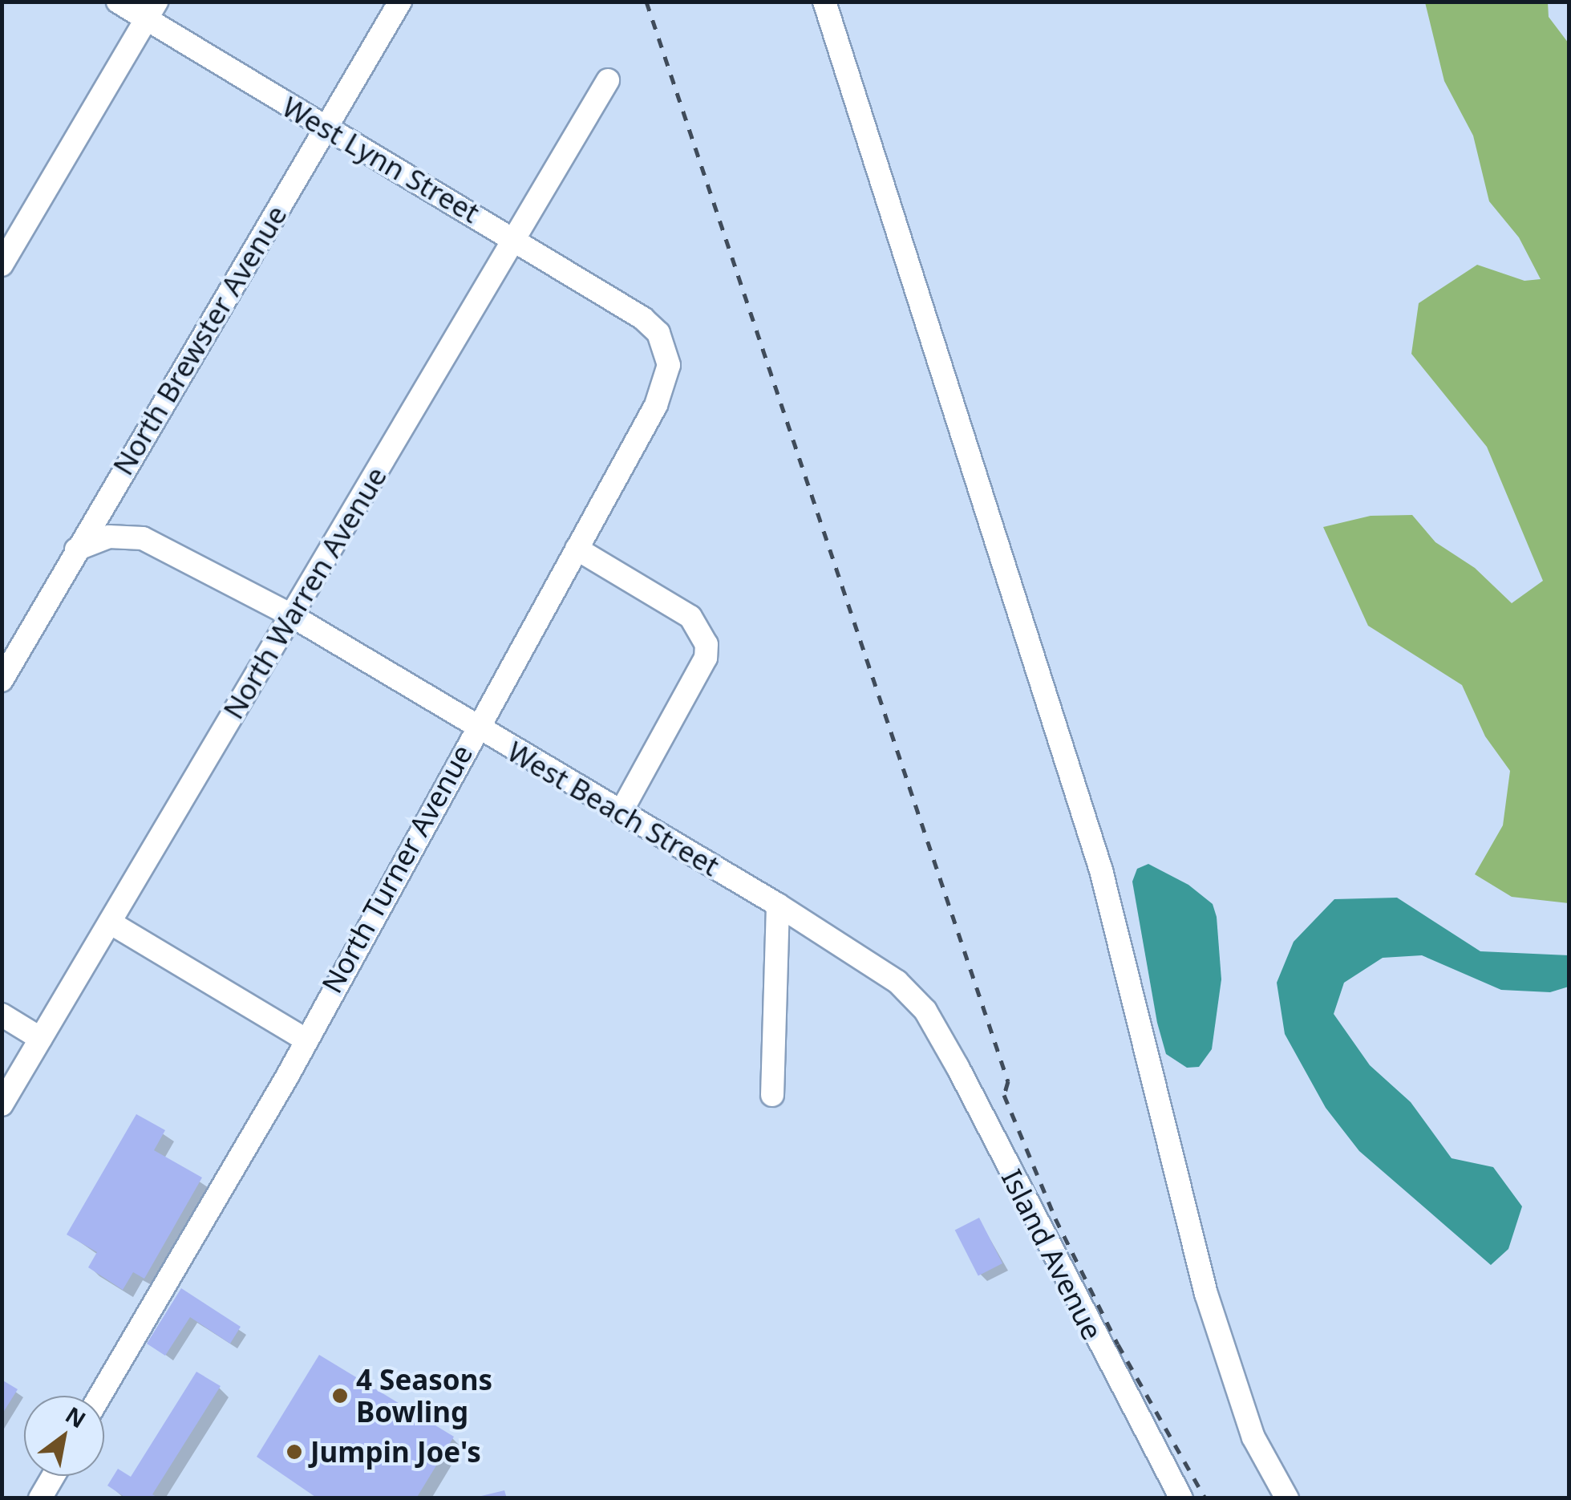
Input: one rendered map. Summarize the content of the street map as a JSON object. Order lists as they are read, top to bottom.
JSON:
{
  "streets": {
    "street": [
      "West Lynn Street",
      "North Brewster Avenue",
      "North Warren Avenue",
      "West Beach Street",
      "North Turner Avenue",
      "Island Avenue"
    ]
  },
  "crossings": [
    ["West Lynn Street", "North Brewster Avenue"],
    ["West Lynn Street", "North Warren Avenue"],
    ["West Lynn Street", "North Turner Avenue"],
    ["North Brewster Avenue", "West Beach Street"],
    ["North Warren Avenue", "West Beach Street"],
    ["West Beach Street", "North Turner Avenue"],
    ["West Beach Street", "Island Avenue"]
  ],
  "places": ["4 Seasons Bowling", "Jumpin Joe's"],
  "north": "top right"
}
